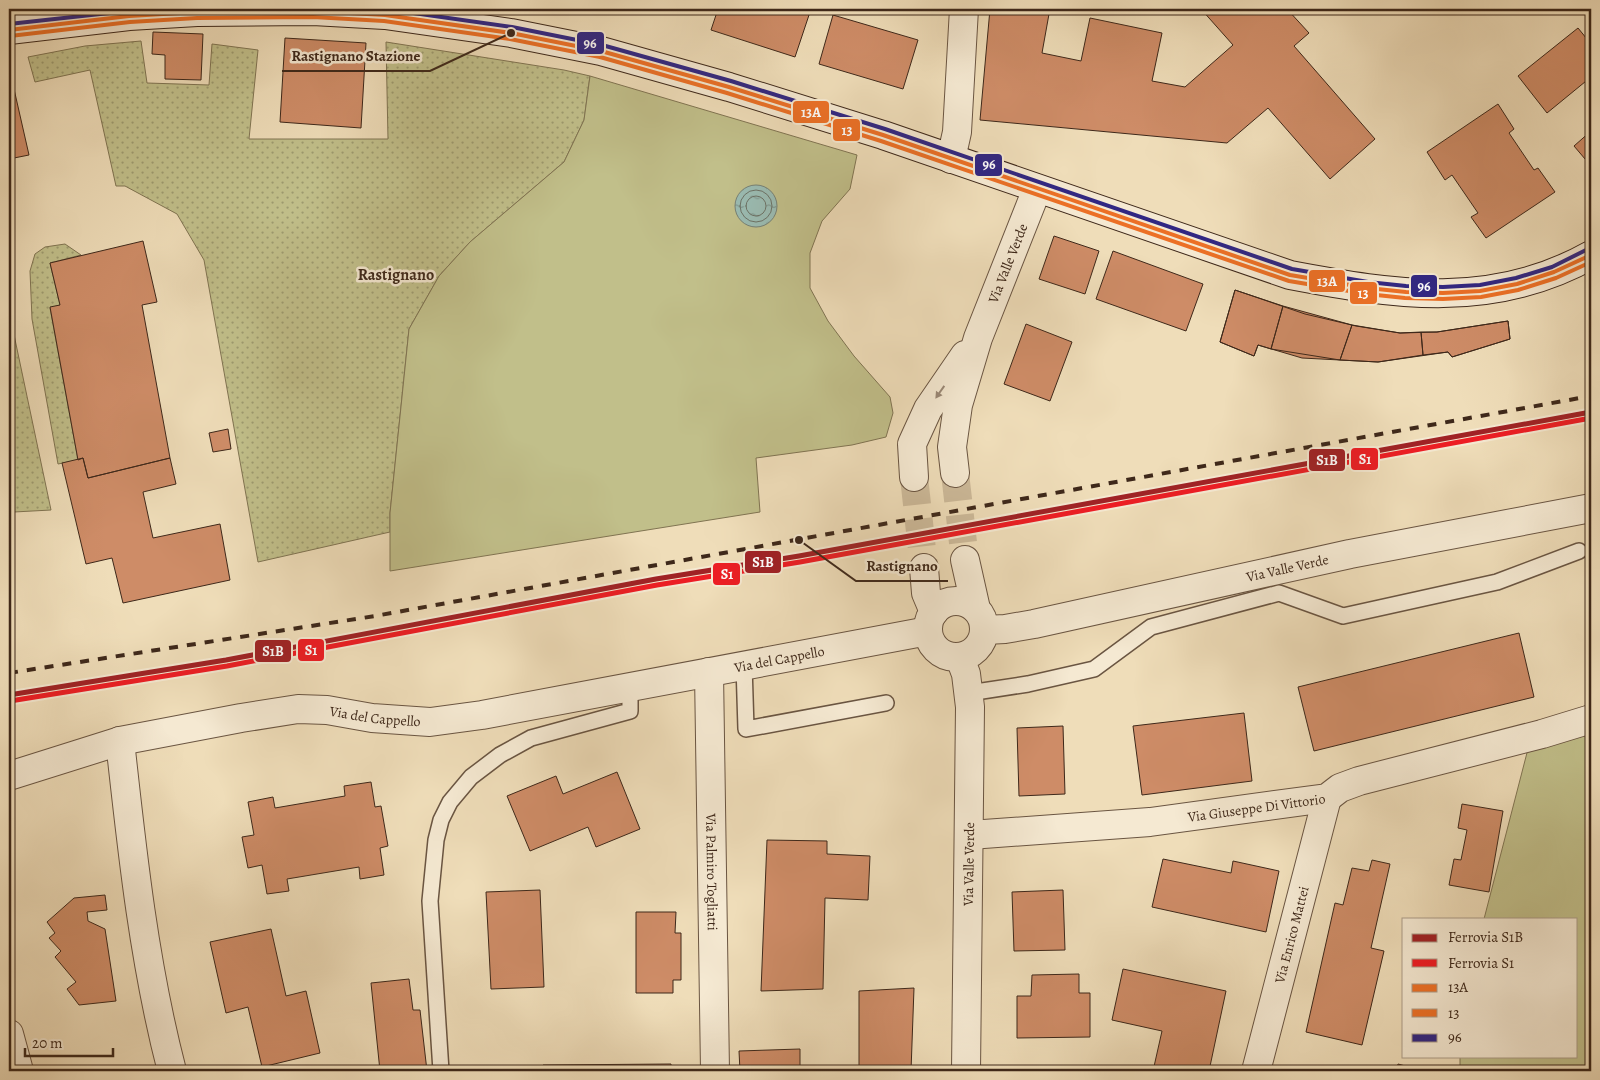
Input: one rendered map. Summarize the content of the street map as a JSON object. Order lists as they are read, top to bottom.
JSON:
{
  "streets": {
    "street": [
      "Via Valle Verde",
      "Via del Cappello",
      "Via Giuseppe Di Vittorio",
      "Via Palmiro Togliatti",
      "Via Enrico Mattei"
    ]
  },
  "crossings": [
    ["Via Valle Verde", "Via del Cappello"],
    ["Via Valle Verde", "Via Giuseppe Di Vittorio"],
    ["Via del Cappello", "Via Palmiro Togliatti"],
    ["Via Giuseppe Di Vittorio", "Via Enrico Mattei"]
  ],
  "districts": ["Rastignano"],
  "places": ["Rastignano Stazione", "Rastignano"],
  "lines": [
    "transit line 96",
    "transit line 13A",
    "transit line 13",
    "rail line S1B",
    "rail line S1"
  ],
  "legend": [
    "Ferrovia S1B",
    "Ferrovia S1",
    "13A",
    "13",
    "96"
  ],
  "scale_bar": "20 m"
}
